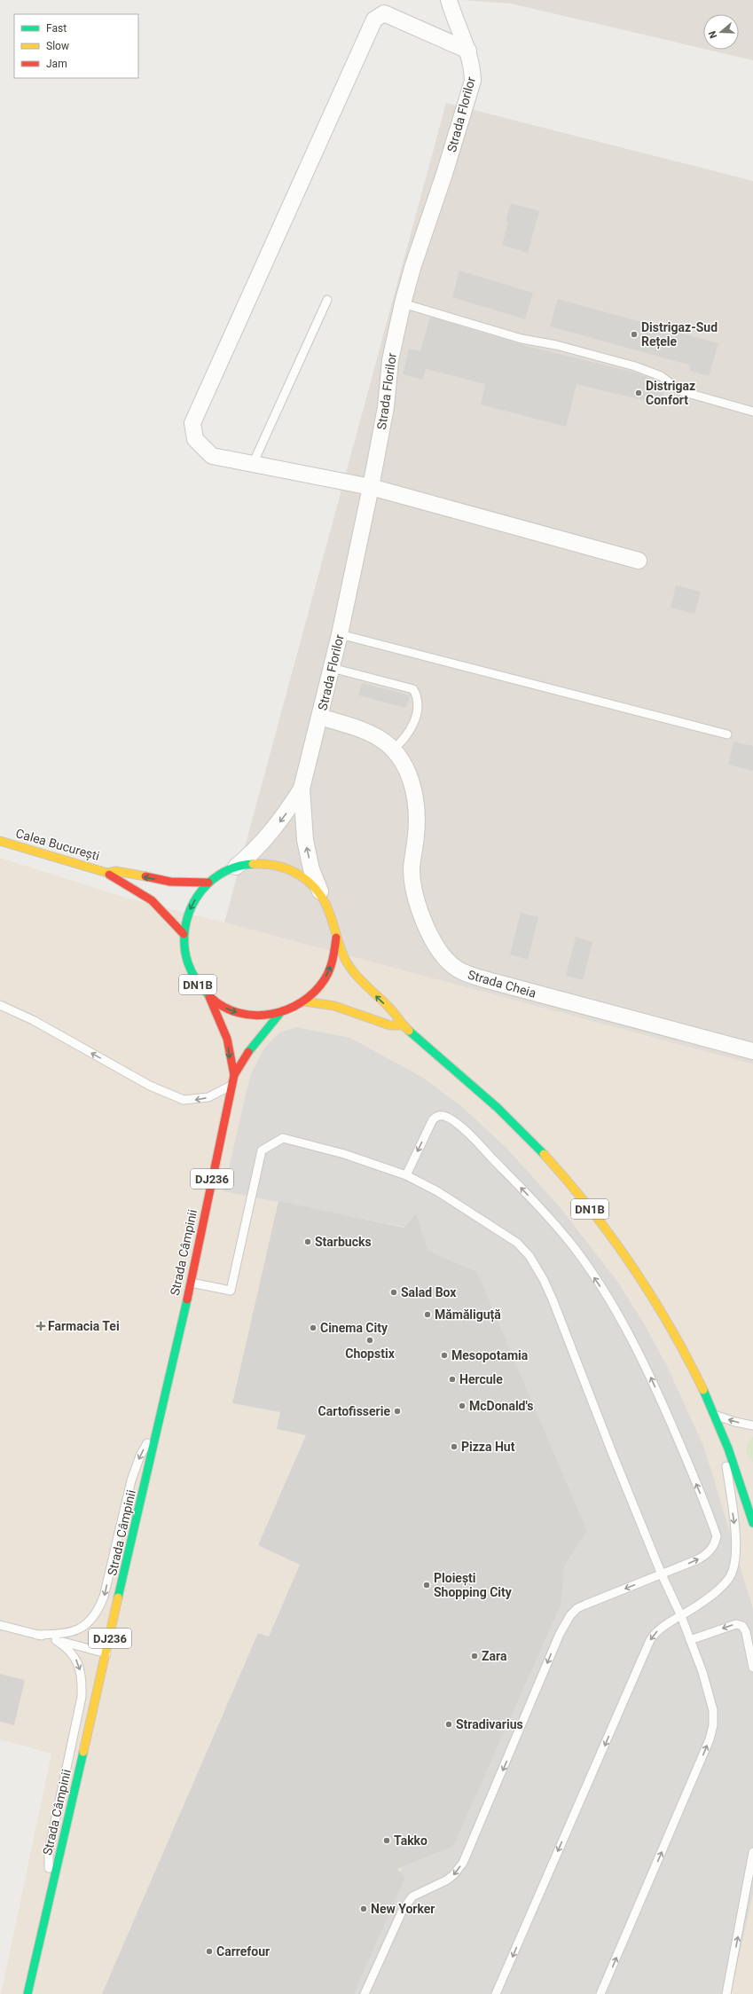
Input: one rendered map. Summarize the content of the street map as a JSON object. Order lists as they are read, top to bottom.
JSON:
{
  "streets": {
    "main road": [
      "Calea București",
      "DN1B",
      "DJ236",
      "Strada Câmpinii"
    ],
    "street": ["Strada Florilor", "Strada Cheia"]
  },
  "crossings": [
    ["Strada Florilor", "Strada Cheia"],
    ["DN1B", "DJ236"],
    ["DJ236", "Strada Câmpinii"]
  ],
  "places": {
    "other": [
      "Distrigaz-Sud Rețele",
      "Distrigaz Confort",
      "Starbucks",
      "Salad Box",
      "Mămăliguță",
      "Cinema City",
      "Chopstix",
      "Mesopotamia",
      "Hercule",
      "McDonald's",
      "Cartofisserie",
      "Pizza Hut",
      "Ploiești Shopping City",
      "Zara",
      "Stradivarius",
      "Takko",
      "New Yorker",
      "Carrefour"
    ],
    "health": ["Farmacia Tei"]
  },
  "legend": ["Fast", "Slow", "Jam"],
  "north": "left"
}
